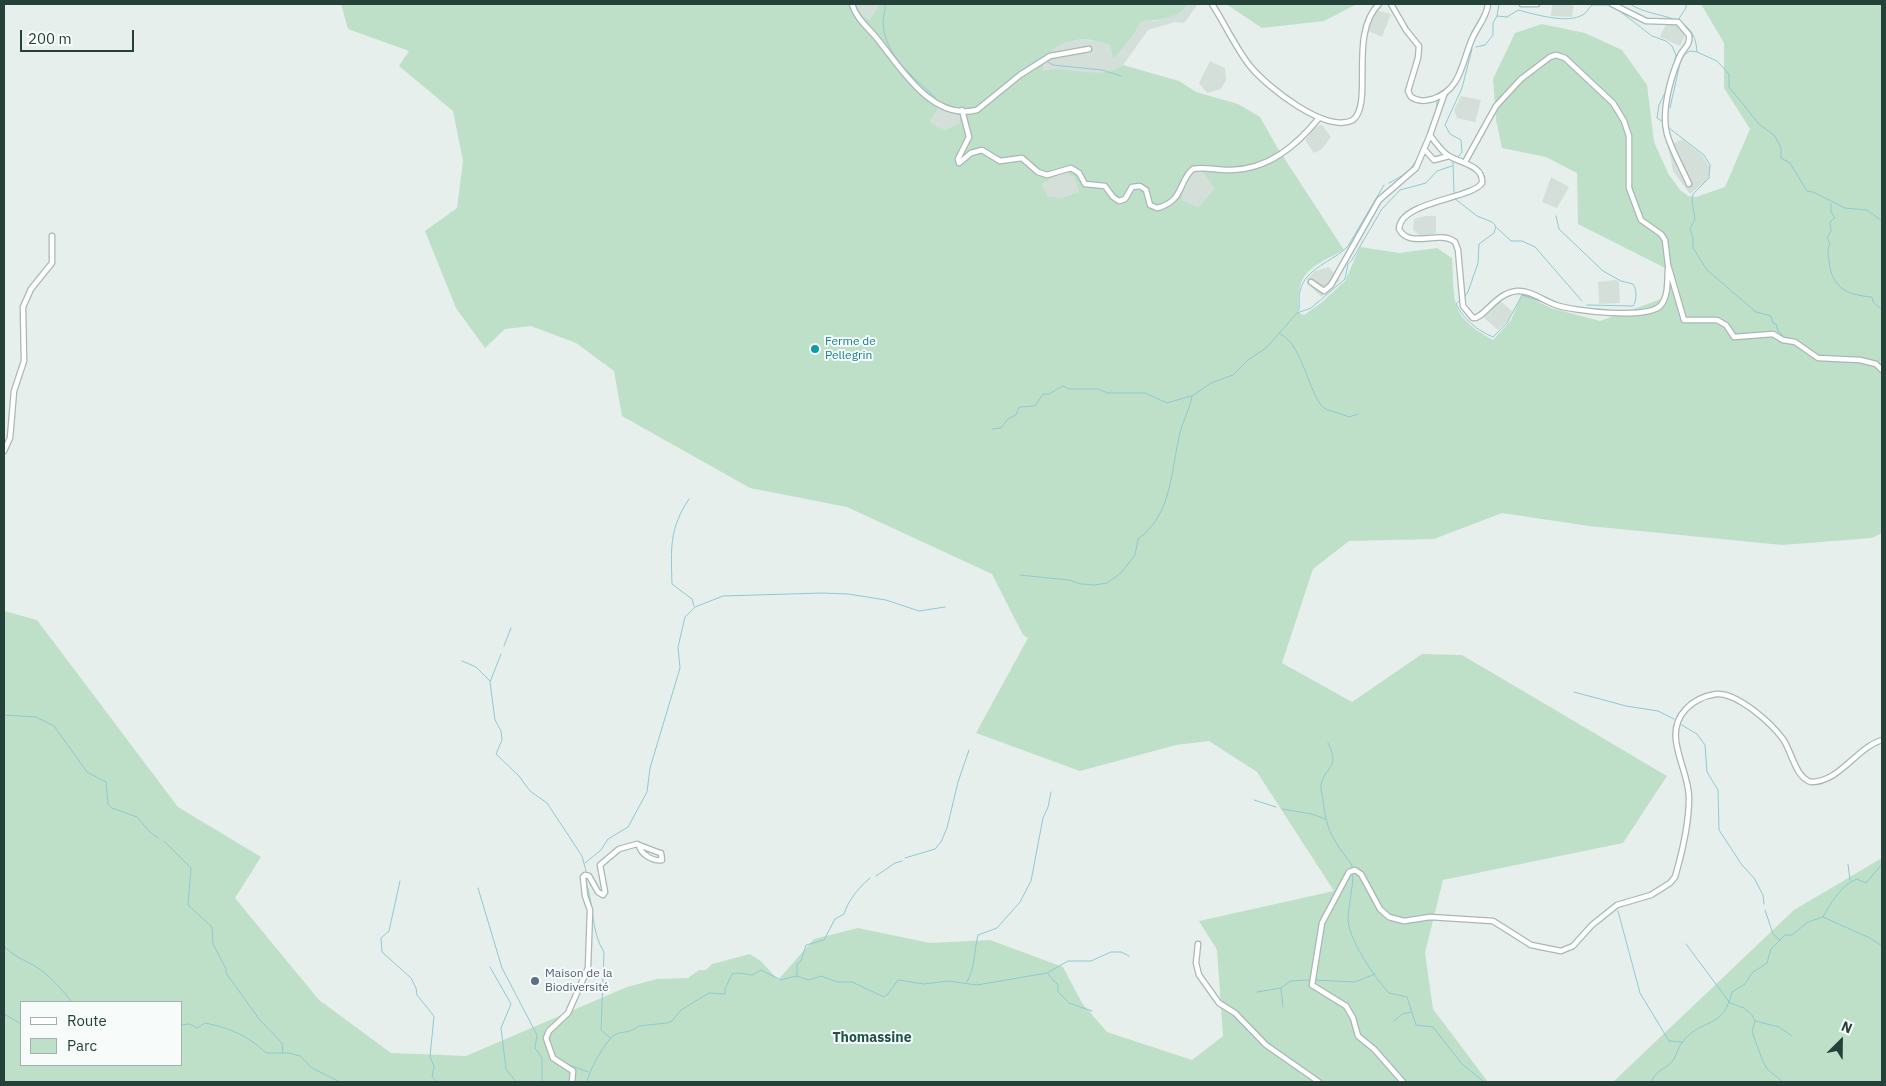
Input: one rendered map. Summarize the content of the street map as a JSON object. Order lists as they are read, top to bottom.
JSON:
{
  "districts": ["Thomassine"],
  "places": ["Ferme de Pellegrin", "Maison de la Biodiversité"],
  "legend": ["Route", "Parc"],
  "scale_bar": "200 m",
  "north": "top right"
}
